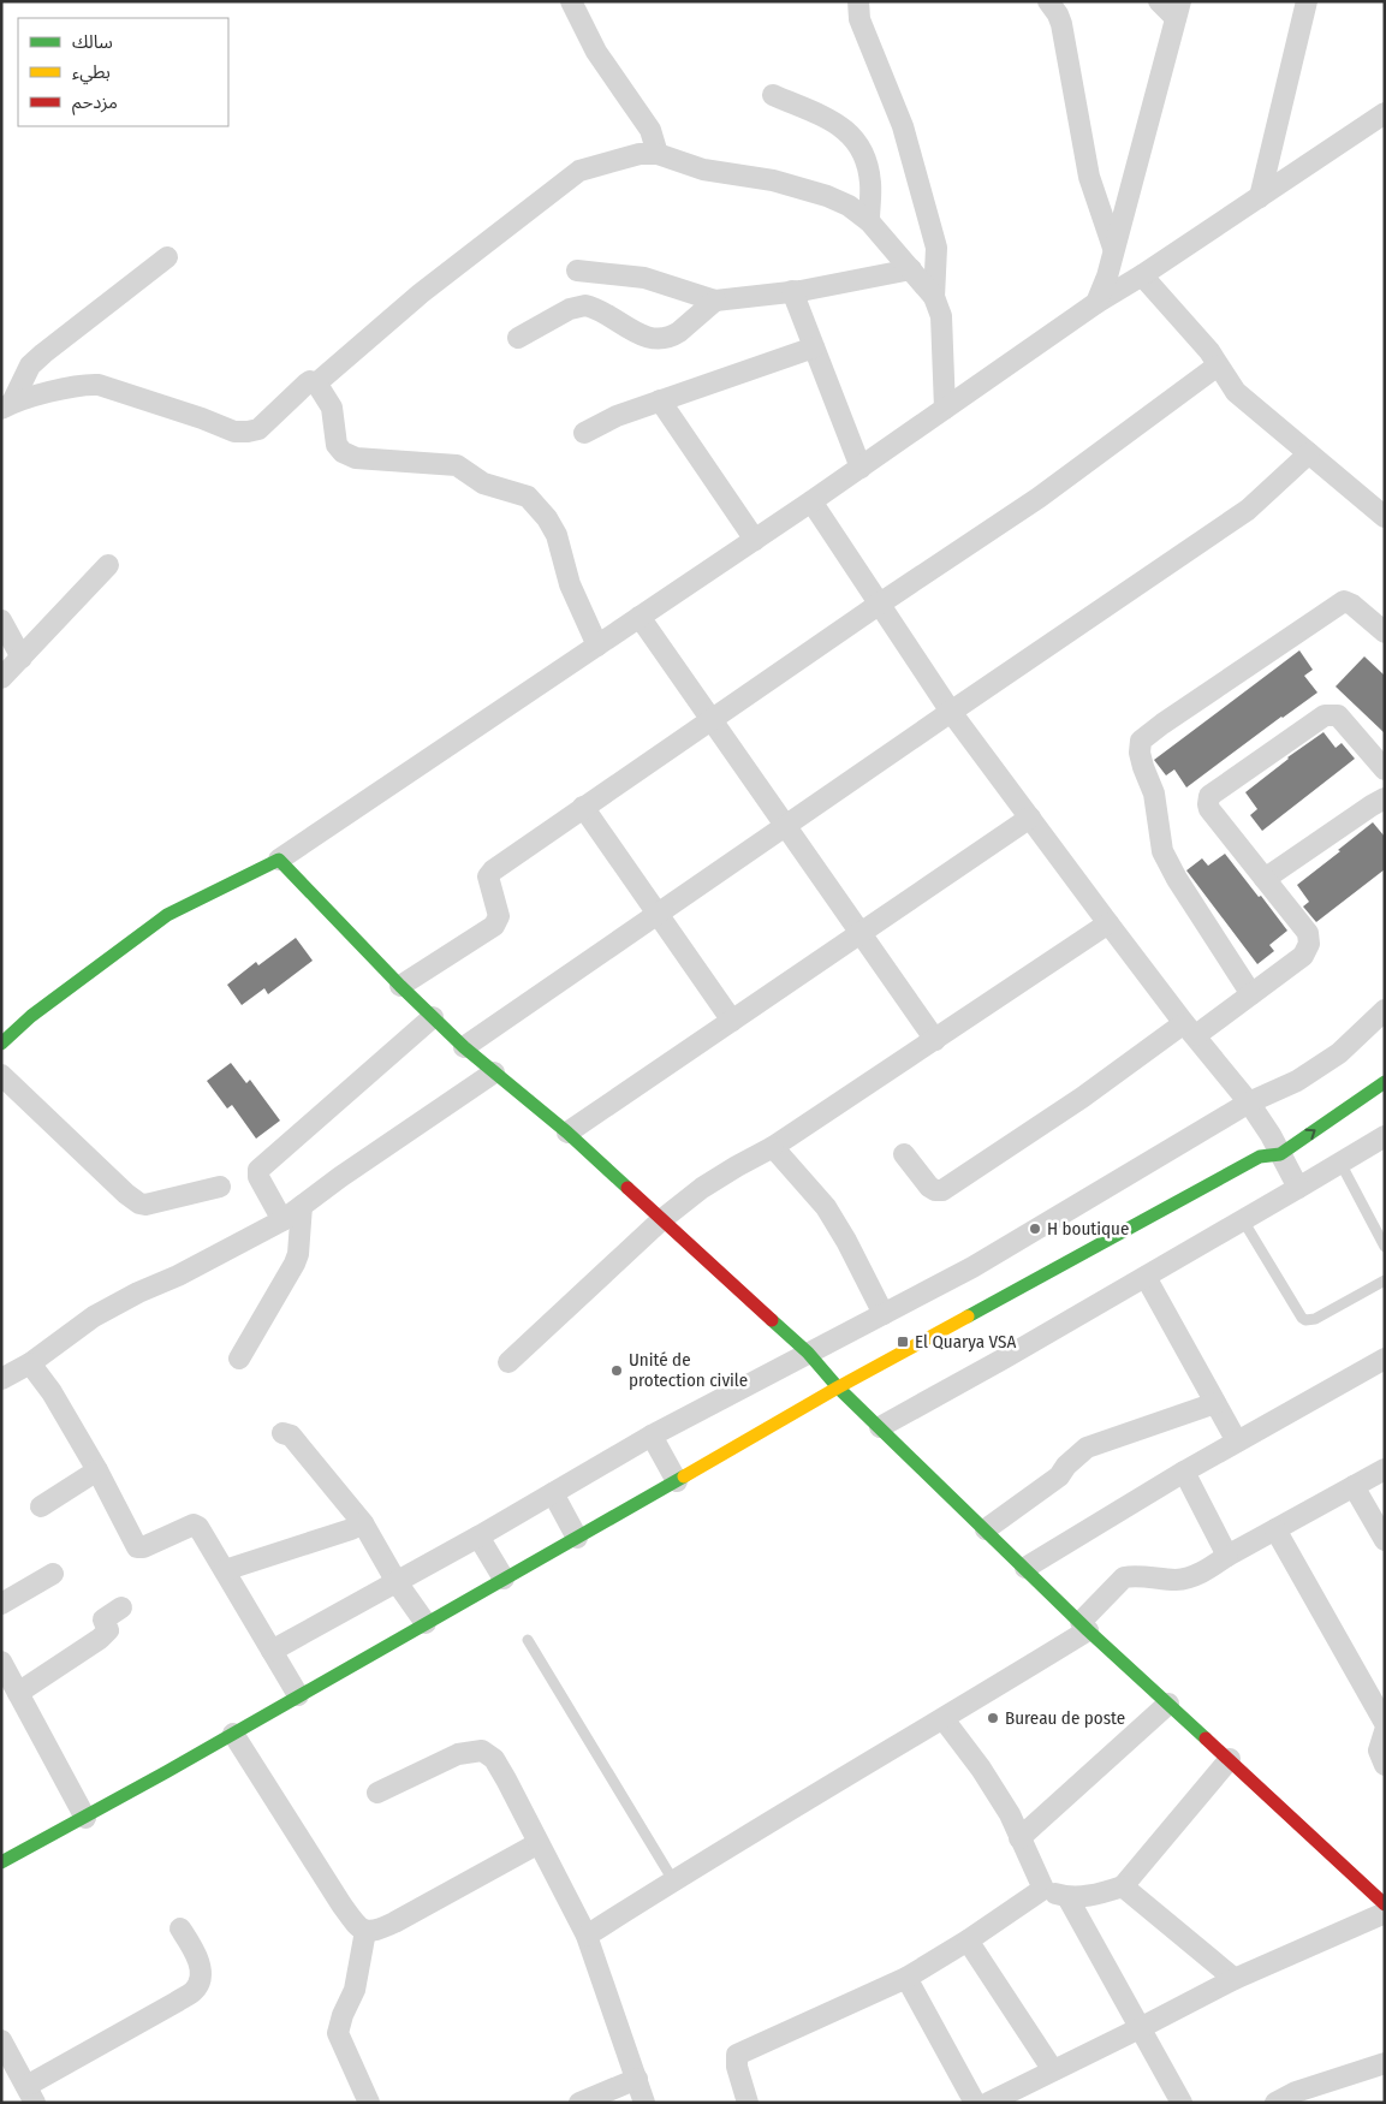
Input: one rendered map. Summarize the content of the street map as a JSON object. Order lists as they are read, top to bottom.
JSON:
{
  "places": {
    "other": ["H boutique", "Unité de protection civile", "Bureau de poste"],
    "transit": ["El Quarya VSA"]
  },
  "legend": ["سالك", "بطيء", "مزدحم"]
}
